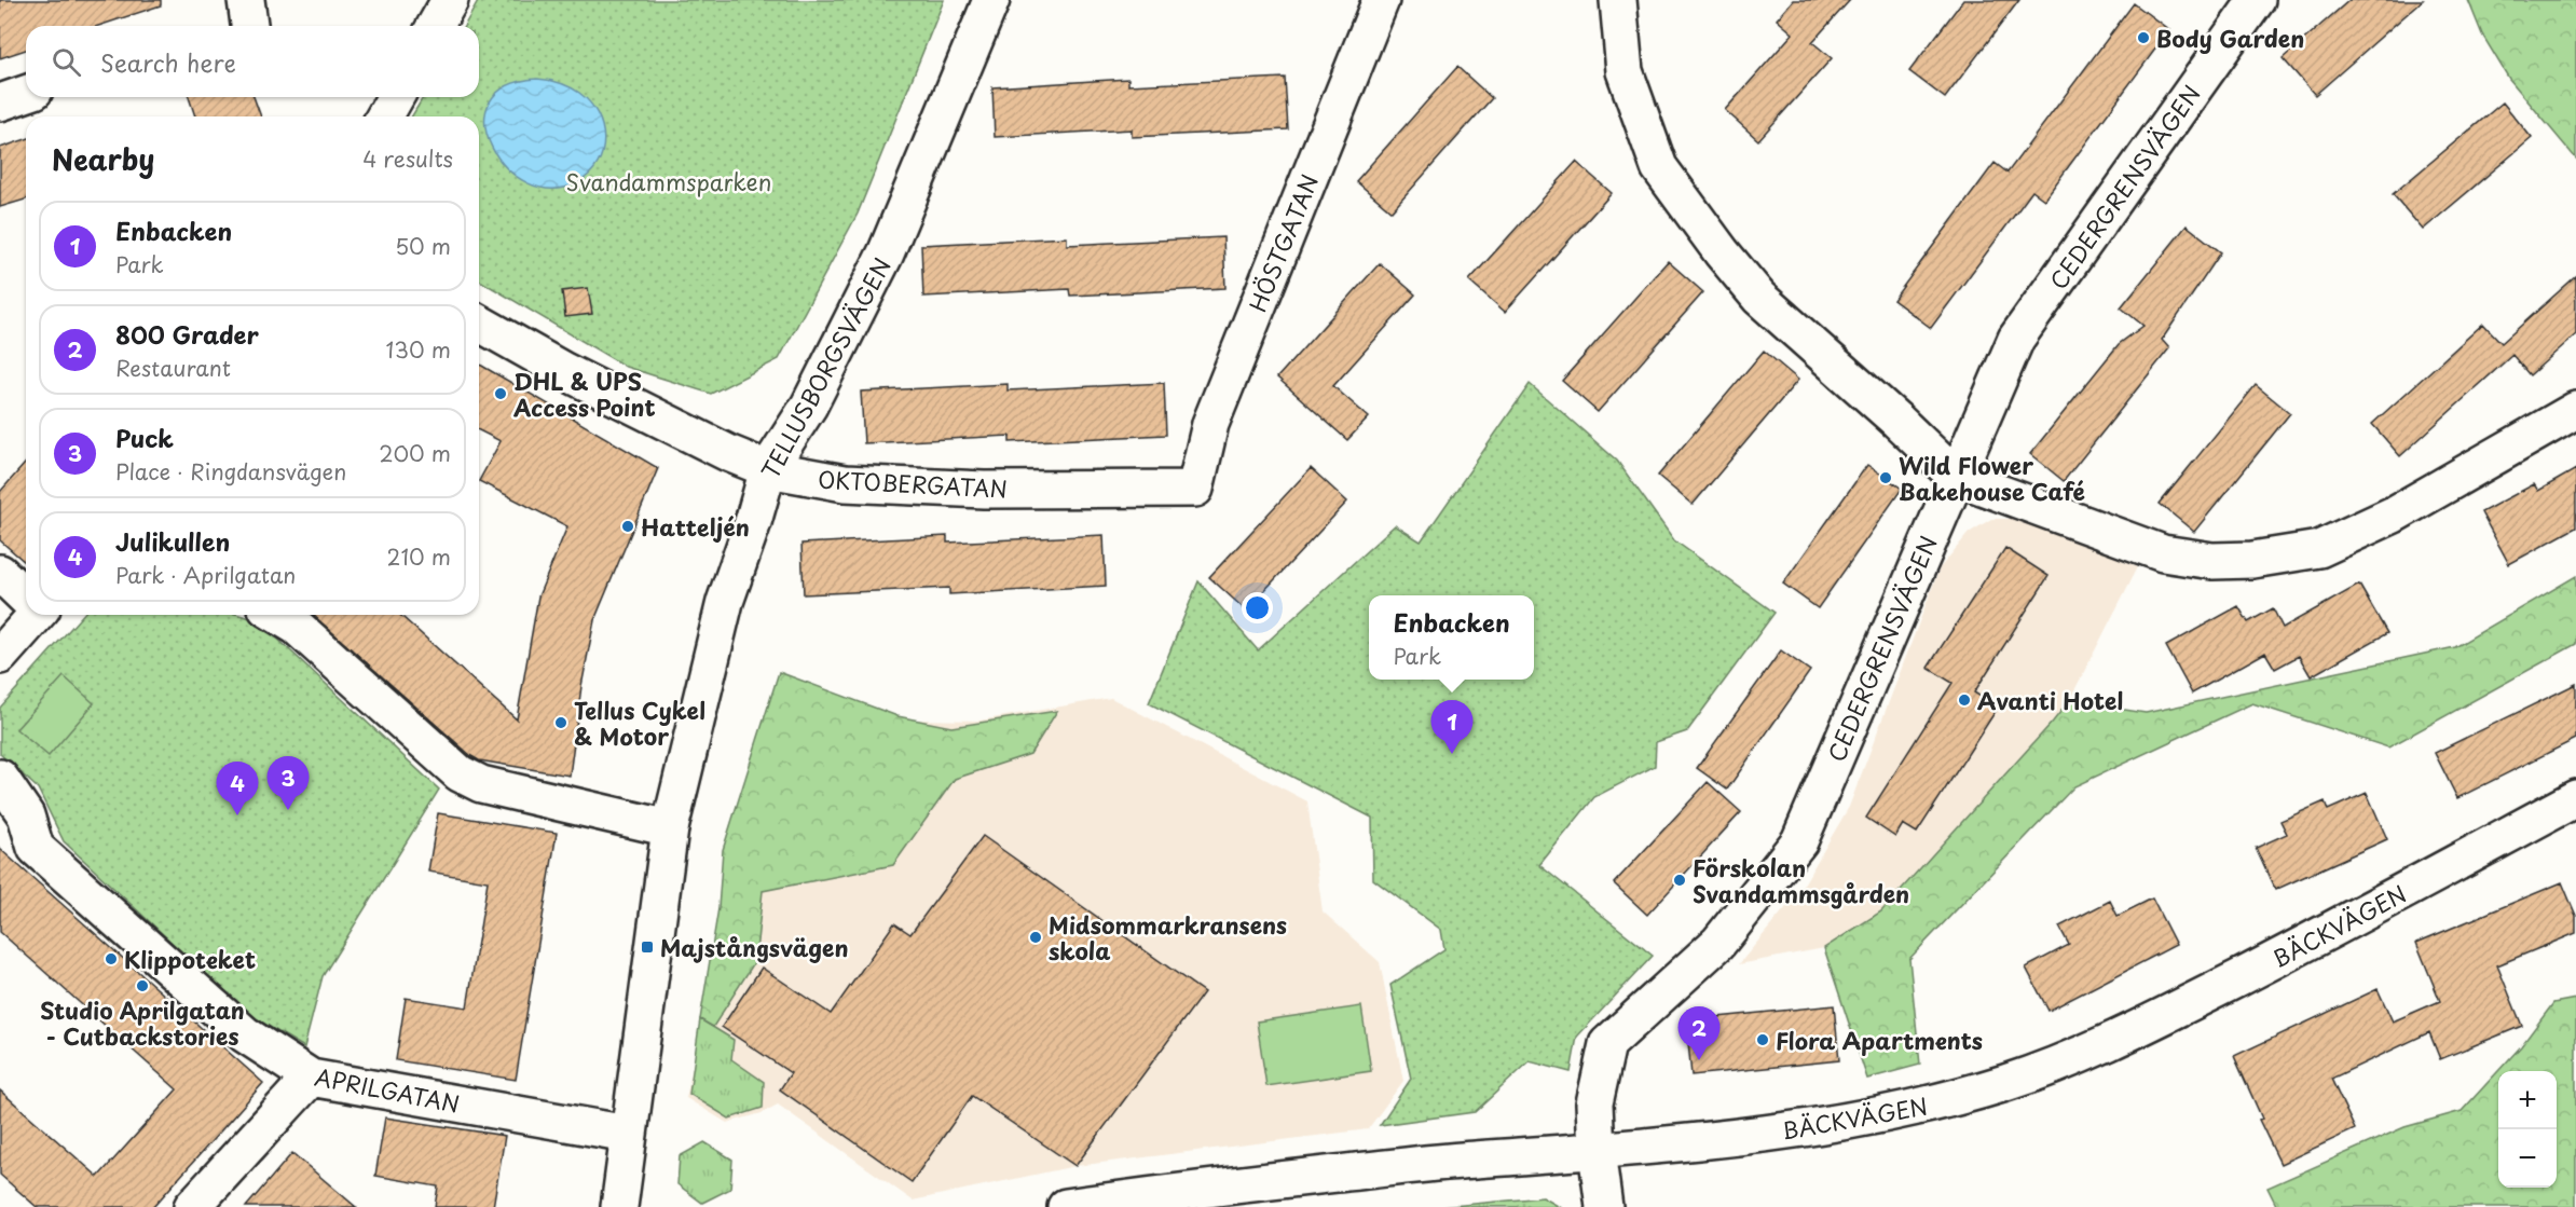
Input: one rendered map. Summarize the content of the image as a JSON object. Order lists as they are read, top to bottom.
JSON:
{
  "streets": {
    "street": [
      "CEDERGRENSVÄGEN",
      "HÖSTGATAN",
      "TELLUSBORGSVÄGEN",
      "OKTOBERGATAN",
      "BÄCKVÄGEN",
      "APRILGATAN"
    ]
  },
  "crossings": [
    ["CEDERGRENSVÄGEN", "BÄCKVÄGEN"],
    ["HÖSTGATAN", "OKTOBERGATAN"],
    ["TELLUSBORGSVÄGEN", "OKTOBERGATAN"],
    ["TELLUSBORGSVÄGEN", "APRILGATAN"]
  ],
  "parks": ["Svandammsparken"],
  "places": {
    "other": [
      "Body Garden",
      "DHL & UPS Access Point",
      "Wild Flower Bakehouse Café",
      "Hatteljén",
      "Avanti Hotel",
      "Tellus Cykel & Motor",
      "Förskolan Svandammsgården",
      "Midsommarkransens skola",
      "Klippoteket",
      "Studio Aprilgatan - Cutbackstories",
      "Flora Apartments"
    ],
    "transit": ["Majstångsvägen"]
  },
  "page": {
    "search": "Search here",
    "heading": ["Nearby", "4 results"],
    "list": [
      {
        "mark": "1",
        "name": "Enbacken",
        "note": "Park",
        "value": "50 m"
      },
      {
        "mark": "2",
        "name": "800 Grader",
        "note": "Restaurant",
        "value": "130 m"
      },
      {
        "mark": "3",
        "name": "Puck",
        "note": "Place · Ringdansvägen",
        "value": "200 m"
      },
      {
        "mark": "4",
        "name": "Julikullen",
        "note": "Park · Aprilgatan",
        "value": "210 m"
      }
    ],
    "popup": ["Enbacken", "Park"],
    "pins": [
      "1",
      "3",
      "4",
      "2"
    ],
    "map_buttons": ["+", "−"]
  }
}
